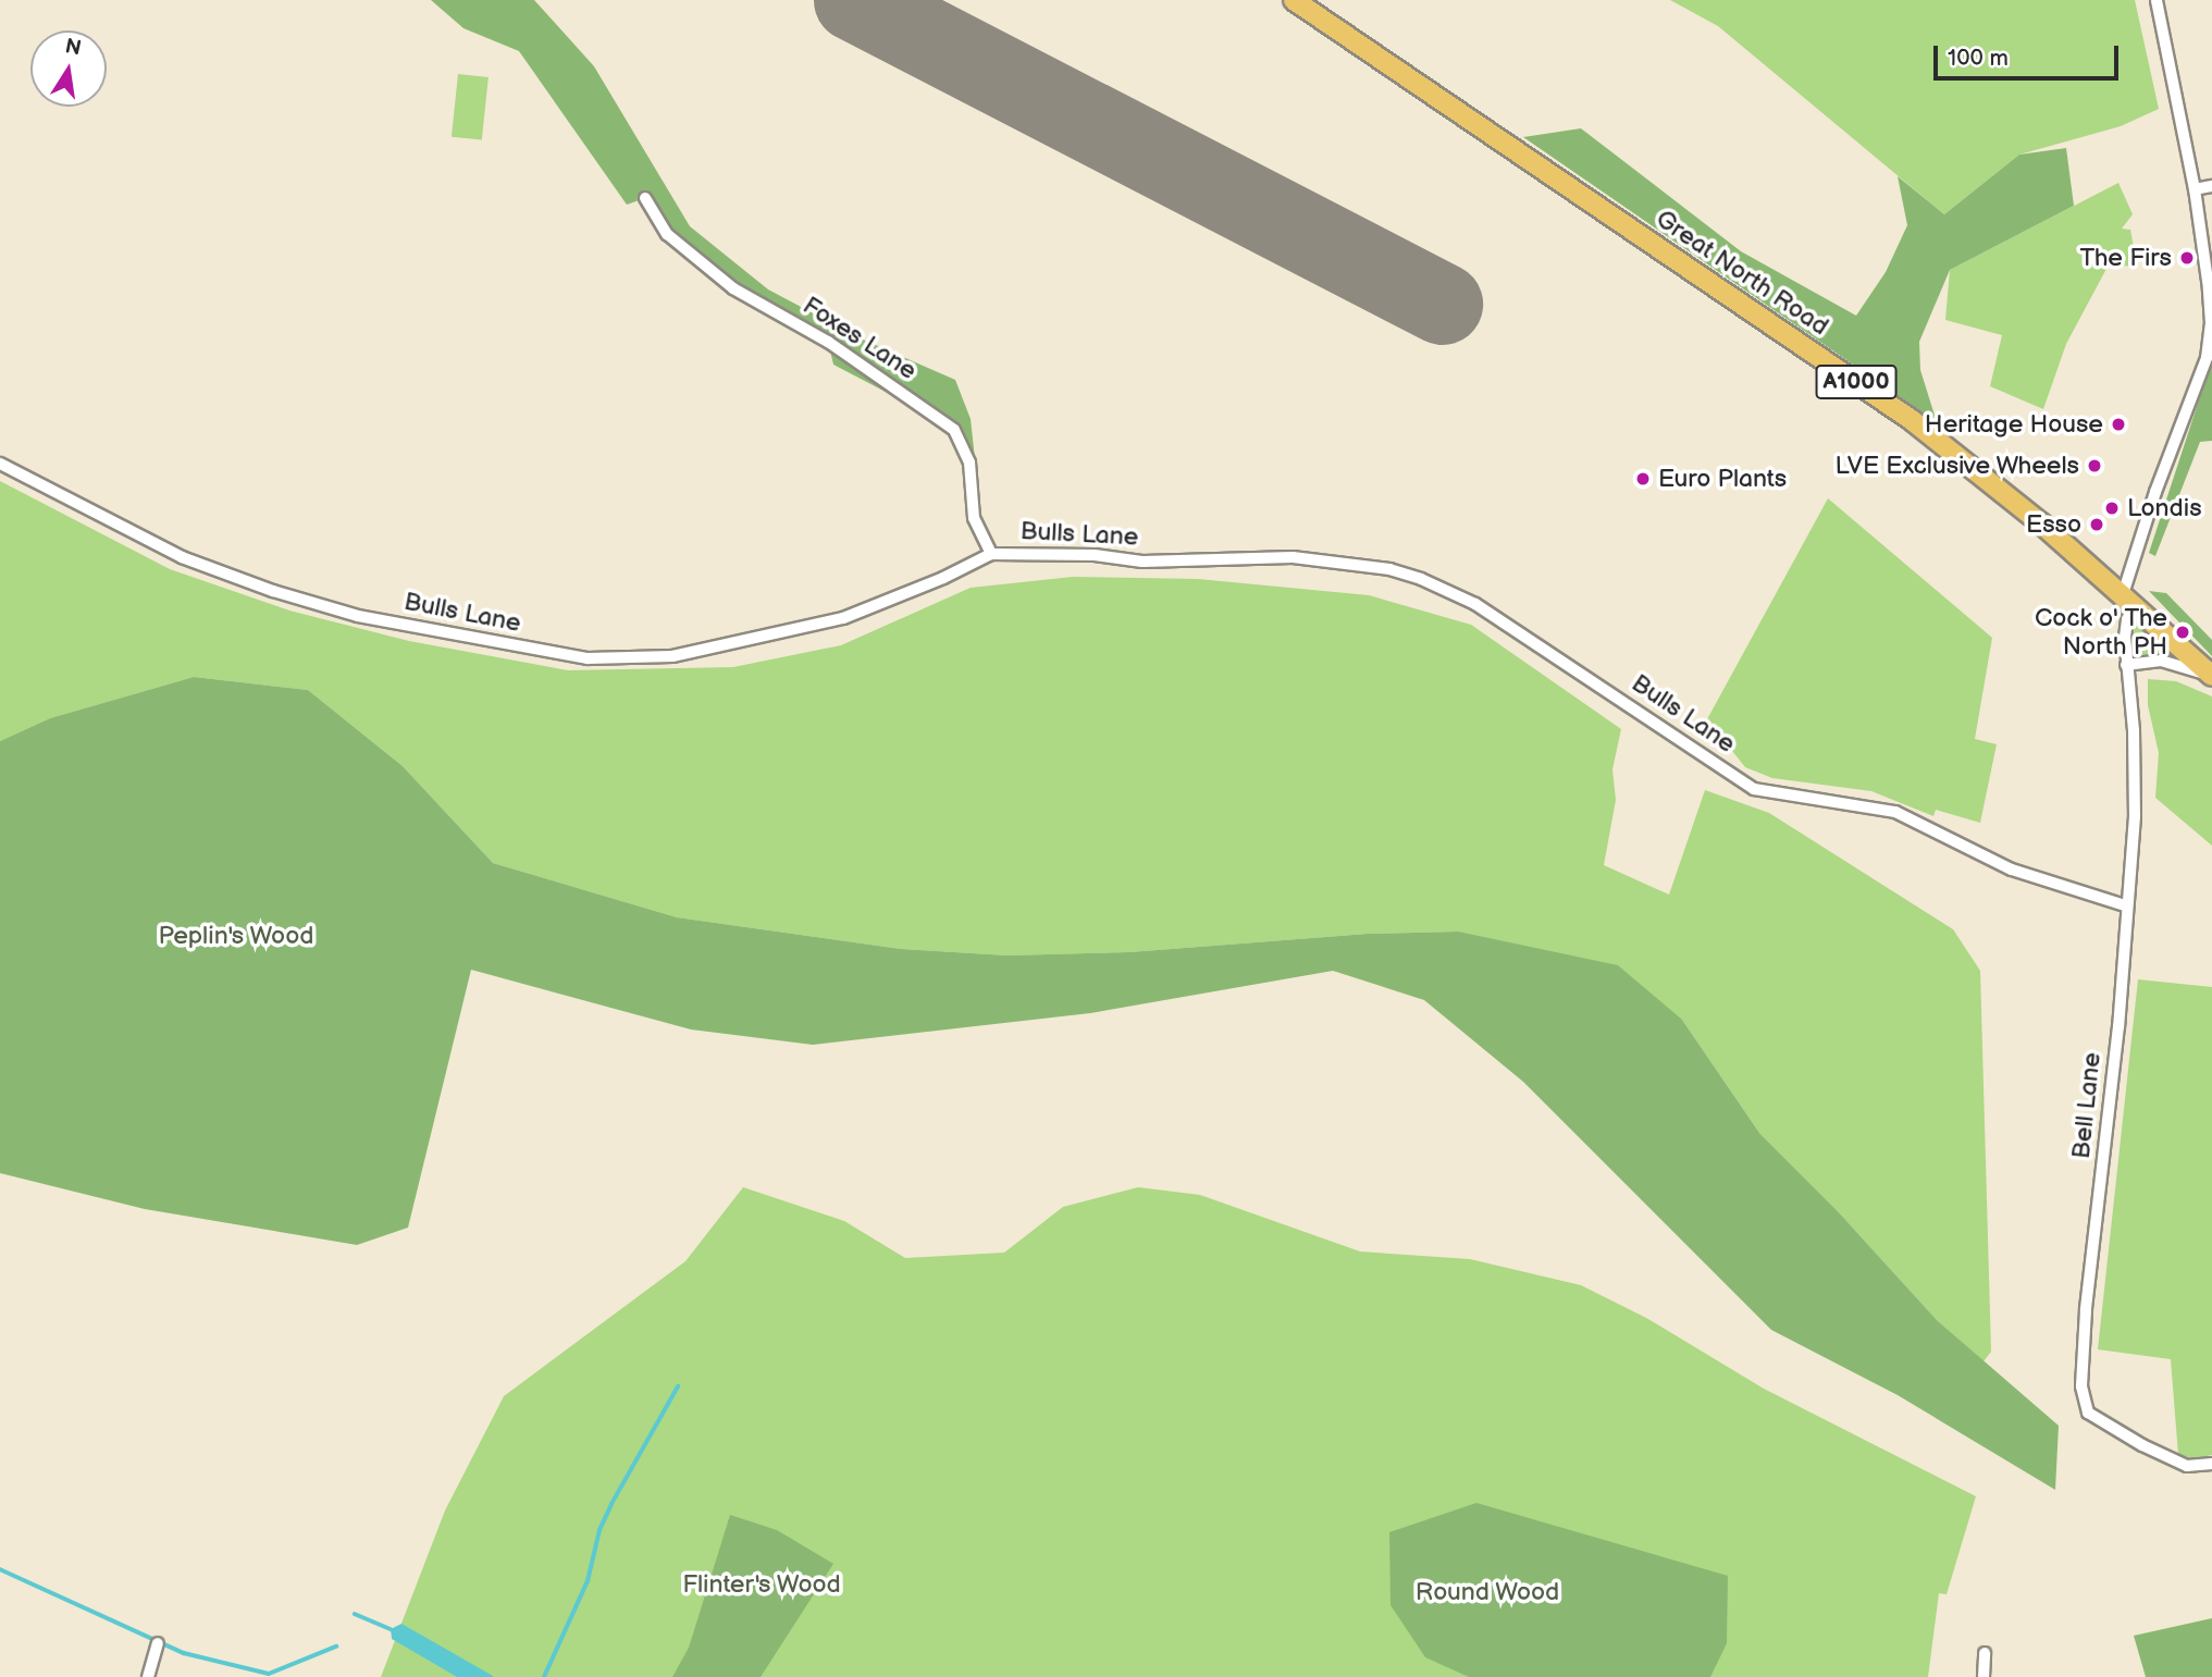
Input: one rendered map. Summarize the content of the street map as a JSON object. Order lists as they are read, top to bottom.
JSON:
{
  "streets": {
    "main road": ["Great North Road", "A1000"],
    "street": ["Foxes Lane", "Bulls Lane", "Bell Lane"]
  },
  "crossings": [
    ["Great North Road", "Bell Lane"],
    ["Foxes Lane", "Bulls Lane"],
    ["Bulls Lane", "Bell Lane"]
  ],
  "parks": ["Peplin's Wood", "Flinter's Wood", "Round Wood"],
  "places": [
    "The Firs",
    "Heritage House",
    "LVE Exclusive Wheels",
    "Euro Plants",
    "Londis",
    "Esso",
    "Cock o' The North PH"
  ],
  "scale_bar": "100 m",
  "north": "top"
}
